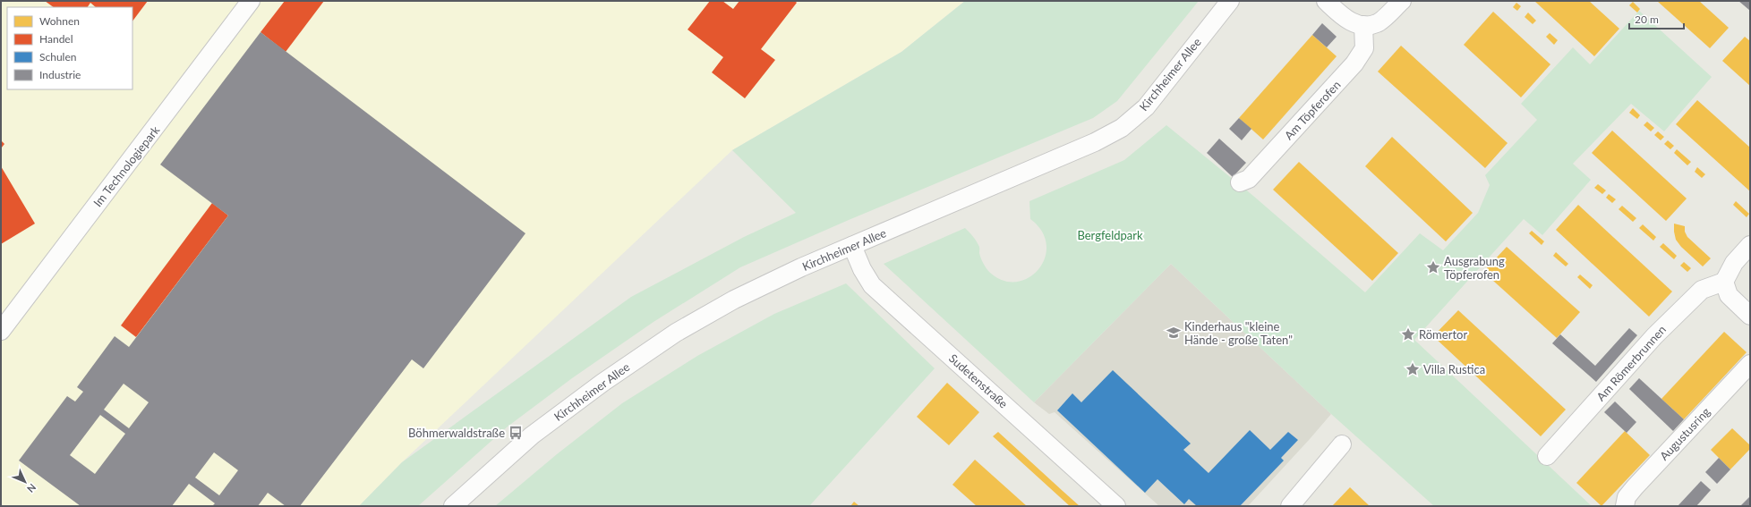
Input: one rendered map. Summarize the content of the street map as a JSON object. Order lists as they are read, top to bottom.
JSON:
{
  "streets": {
    "street": [
      "Kirchheimer Allee",
      "Am Töpferofen",
      "Im Technologiepark",
      "Am Römerbrunnen",
      "Sudetenstraße",
      "Augustusring"
    ]
  },
  "crossings": [
    ["Kirchheimer Allee", "Sudetenstraße"]
  ],
  "parks": ["Bergfeldpark"],
  "places": {
    "place": ["Ausgrabung Töpferofen", "Römertor", "Villa Rustica"],
    "school or university": ["Kinderhaus \"kleine Hände - große Taten\""],
    "bus stop": ["Böhmerwaldstraße"]
  },
  "legend": [
    "Wohnen",
    "Handel",
    "Schulen",
    "Industrie"
  ],
  "scale_bar": "20 m",
  "north": "bottom right"
}
